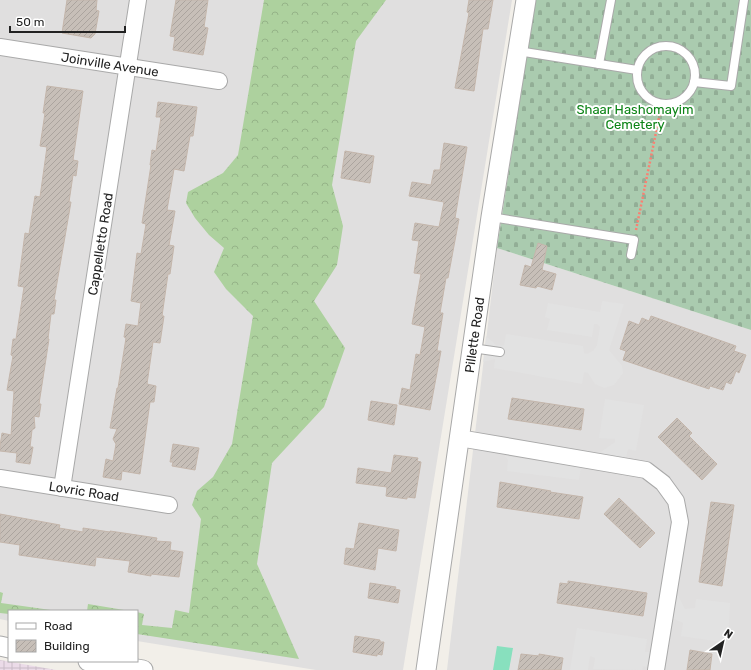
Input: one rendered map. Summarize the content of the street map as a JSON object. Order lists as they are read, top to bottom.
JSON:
{
  "streets": {
    "street": [
      "Joinville Avenue",
      "Cappelletto Road",
      "Pillette Road",
      "Lovric Road"
    ]
  },
  "crossings": [
    ["Joinville Avenue", "Cappelletto Road"],
    ["Cappelletto Road", "Lovric Road"]
  ],
  "parks": ["Shaar Hashomayim Cemetery"],
  "legend": ["Road", "Building"],
  "scale_bar": "50 m",
  "north": "top right"
}
